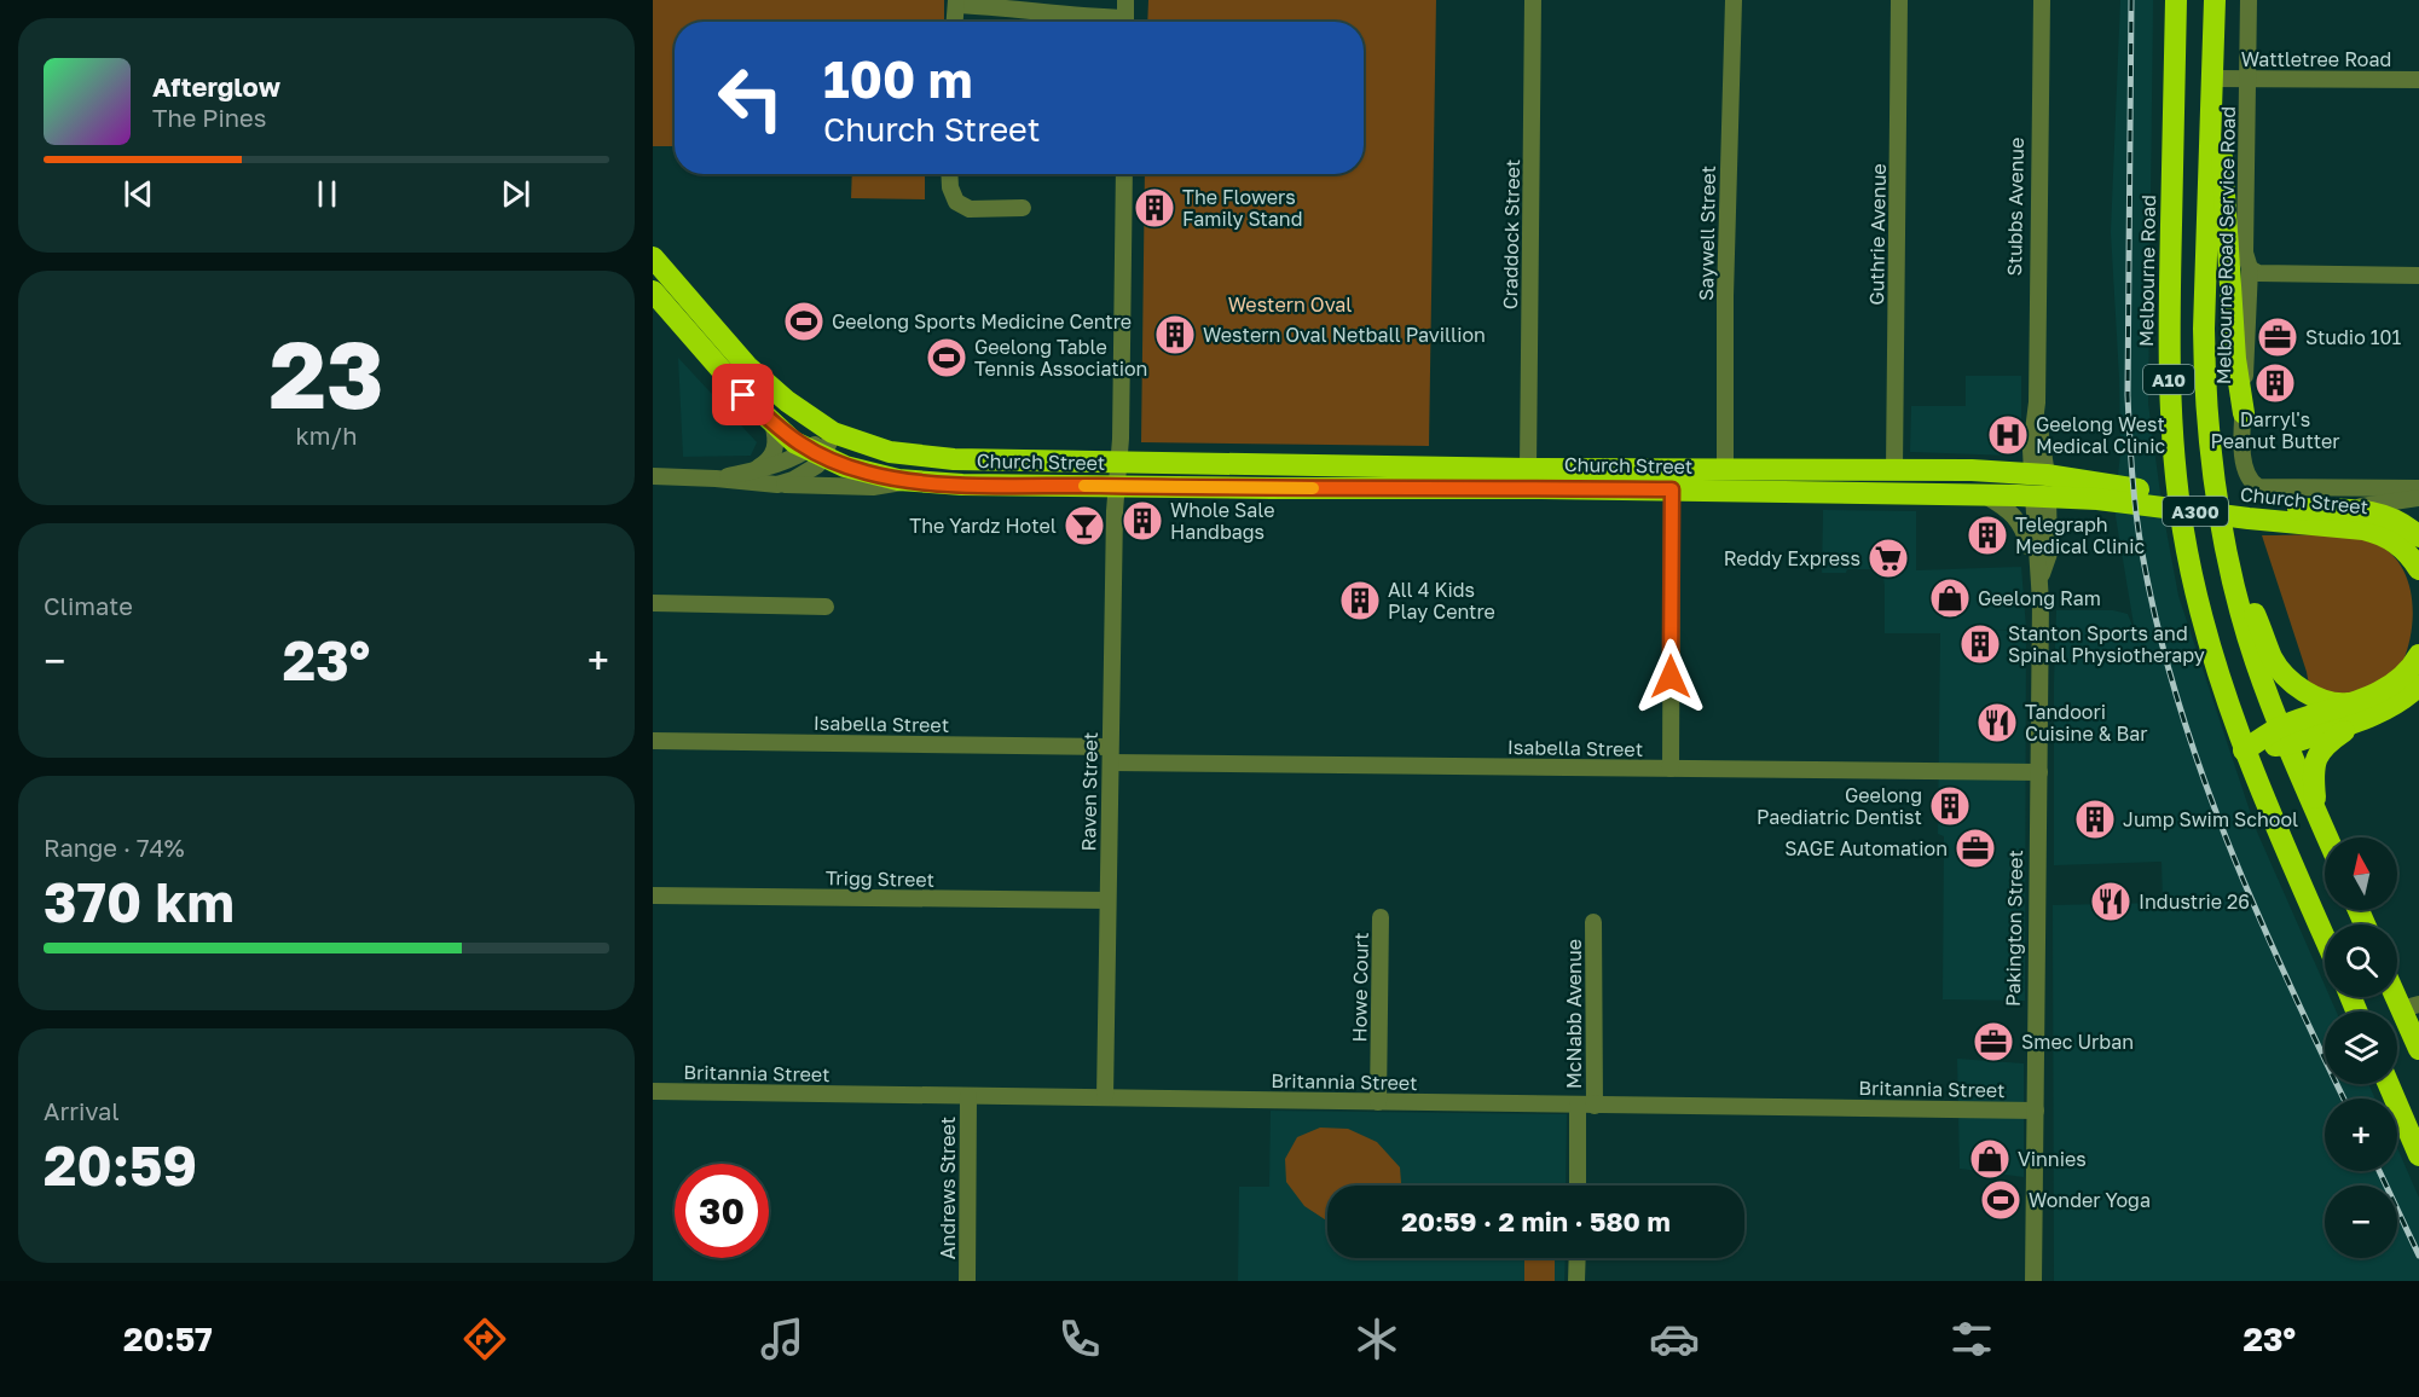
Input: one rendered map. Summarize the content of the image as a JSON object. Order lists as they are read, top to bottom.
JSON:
{
  "streets": {
    "highway": [
      "Melbourne Road",
      "A10",
      "Church Street",
      "A300"
    ],
    "street": [
      "Wattletree Road",
      "Stubbs Avenue",
      "Saywell Street",
      "Craddock Street",
      "Guthrie Avenue",
      "Melbourne Road Service Road",
      "Isabella Street",
      "Raven Street",
      "Trigg Street",
      "Pakington Street",
      "Howe Court",
      "McNabb Avenue",
      "Britannia Street",
      "Andrews Street"
    ]
  },
  "crossings": [
    ["Wattletree Road", "Melbourne Road Service Road"],
    ["Wattletree Road", "A10"],
    ["Stubbs Avenue", "Church Street"],
    ["Stubbs Avenue", "Pakington Street"],
    ["Saywell Street", "Church Street"],
    ["Craddock Street", "Church Street"],
    ["Guthrie Avenue", "Church Street"],
    ["Melbourne Road", "A10"],
    ["Church Street", "A300"],
    ["Church Street", "Raven Street"],
    ["Church Street", "Pakington Street"],
    ["Isabella Street", "Raven Street"],
    ["Isabella Street", "Pakington Street"],
    ["Raven Street", "Trigg Street"],
    ["Raven Street", "Britannia Street"],
    ["Pakington Street", "Britannia Street"],
    ["Howe Court", "Britannia Street"],
    ["McNabb Avenue", "Britannia Street"],
    ["Britannia Street", "Andrews Street"]
  ],
  "parks": ["Western Oval"],
  "places": {
    "building": [
      "The Flowers Family Stand",
      "Western Oval Netball Pavillion",
      "Darryl's Peanut Butter",
      "Whole Sale Handbags",
      "Telegraph Medical Clinic",
      "All 4 Kids Play Centre",
      "Stanton Sports and Spinal Physiotherapy",
      "Geelong Paediatric Dentist",
      "Jump Swim School"
    ],
    "sports": ["Geelong Sports Medicine Centre", "Geelong Table Tennis Association", "Wonder Yoga"],
    "office": ["Studio 101", "SAGE Automation", "Smec Urban"],
    "hospital": ["Geelong West Medical Clinic"],
    "bar": ["The Yardz Hotel"],
    "supermarket": ["Reddy Express"],
    "shop": ["Geelong Ram", "Vinnies"],
    "restaurant": ["Tandoori Cuisine & Bar", "Industrie 26"]
  },
  "north": "top",
  "page": {
    "turn": ["100 m", "Church Street"],
    "song": ["Afterglow", "The Pines"],
    "tile": [
      ["23", "km/h"],
      "Climate",
      ["Range · 74%", "370 km"],
      ["Arrival", "20:59"]
    ],
    "heat": ["−", "23°", "+"],
    "map_buttons": ["+", "−"],
    "limit": "30",
    "trip": "20:59 · 2 min · 580 m",
    "tabs": ["20:57", "23°"]
  }
}
